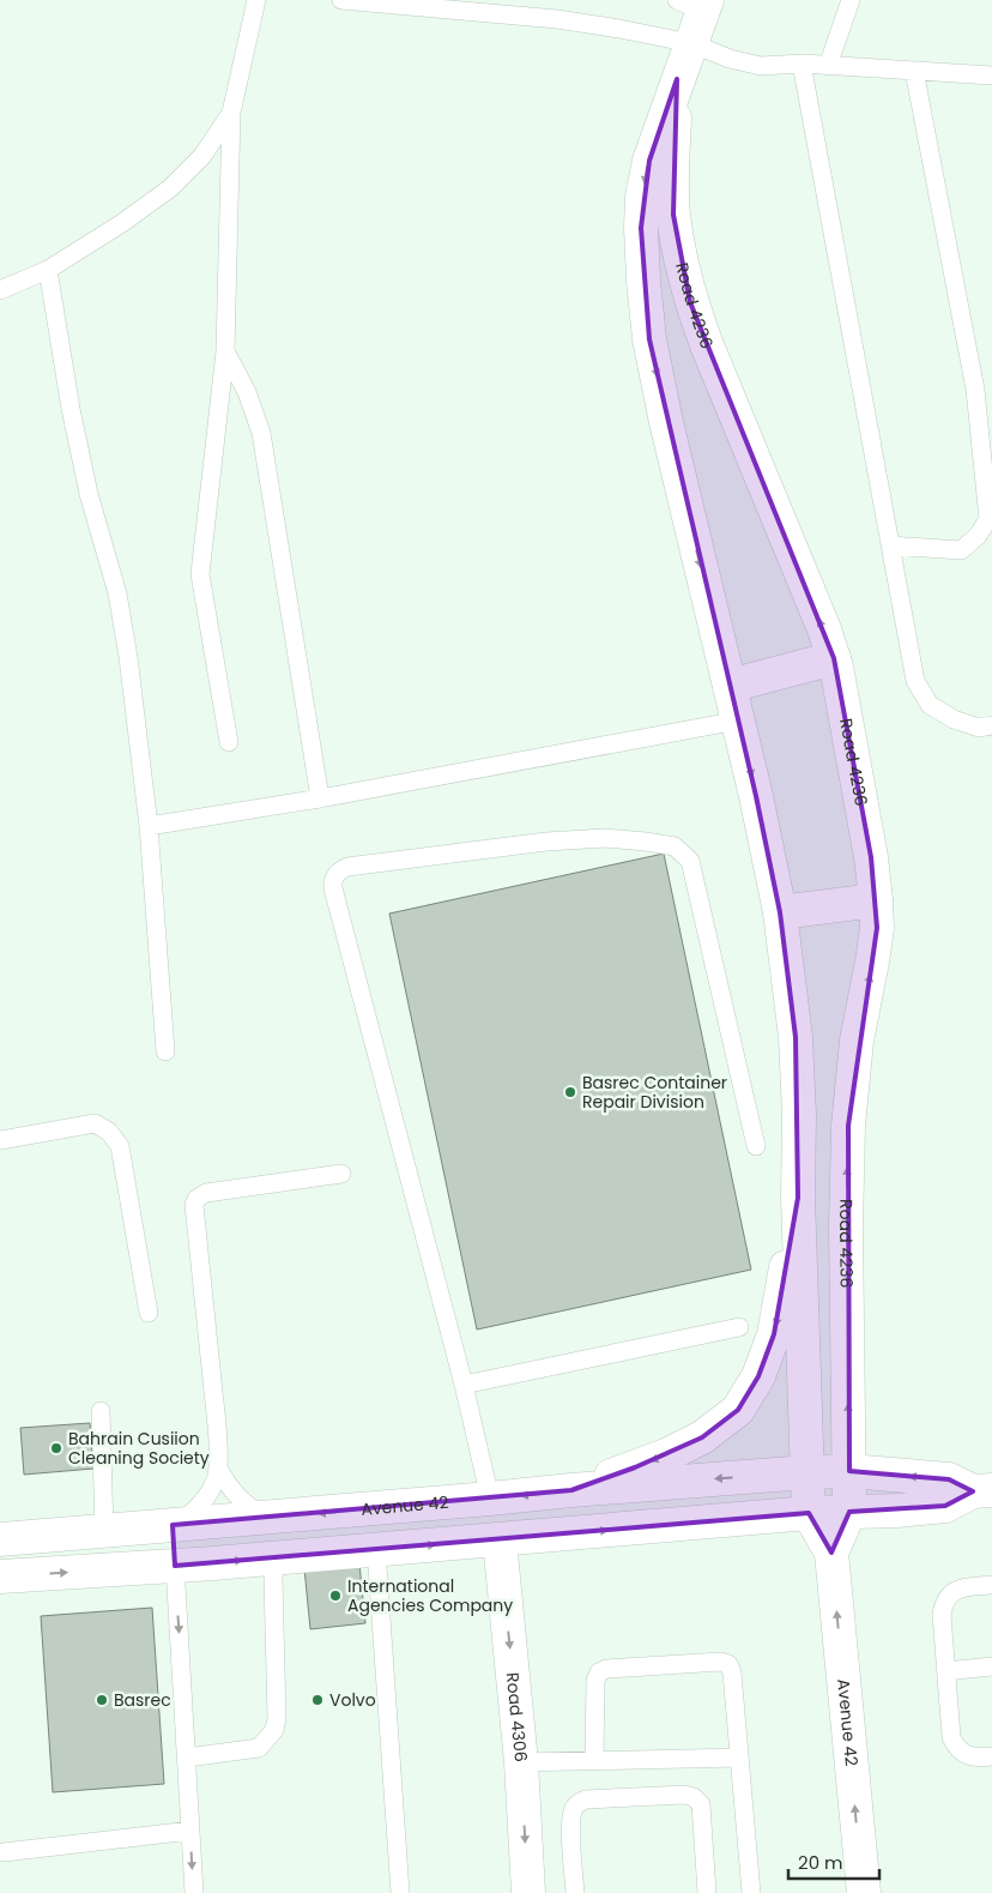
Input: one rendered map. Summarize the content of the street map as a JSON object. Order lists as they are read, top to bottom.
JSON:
{
  "streets": {
    "street": ["Road 4236", "Avenue 42", "Road 4306"]
  },
  "crossings": [
    ["Road 4236", "Avenue 42"],
    ["Avenue 42", "Road 4306"]
  ],
  "one_way": ["Road 4306"],
  "places": [
    "Basrec Container Repair Division",
    "Bahrain Cusiion Cleaning Society",
    "International Agencies Company",
    "Basrec",
    "Volvo"
  ],
  "scale_bar": "20 m"
}
